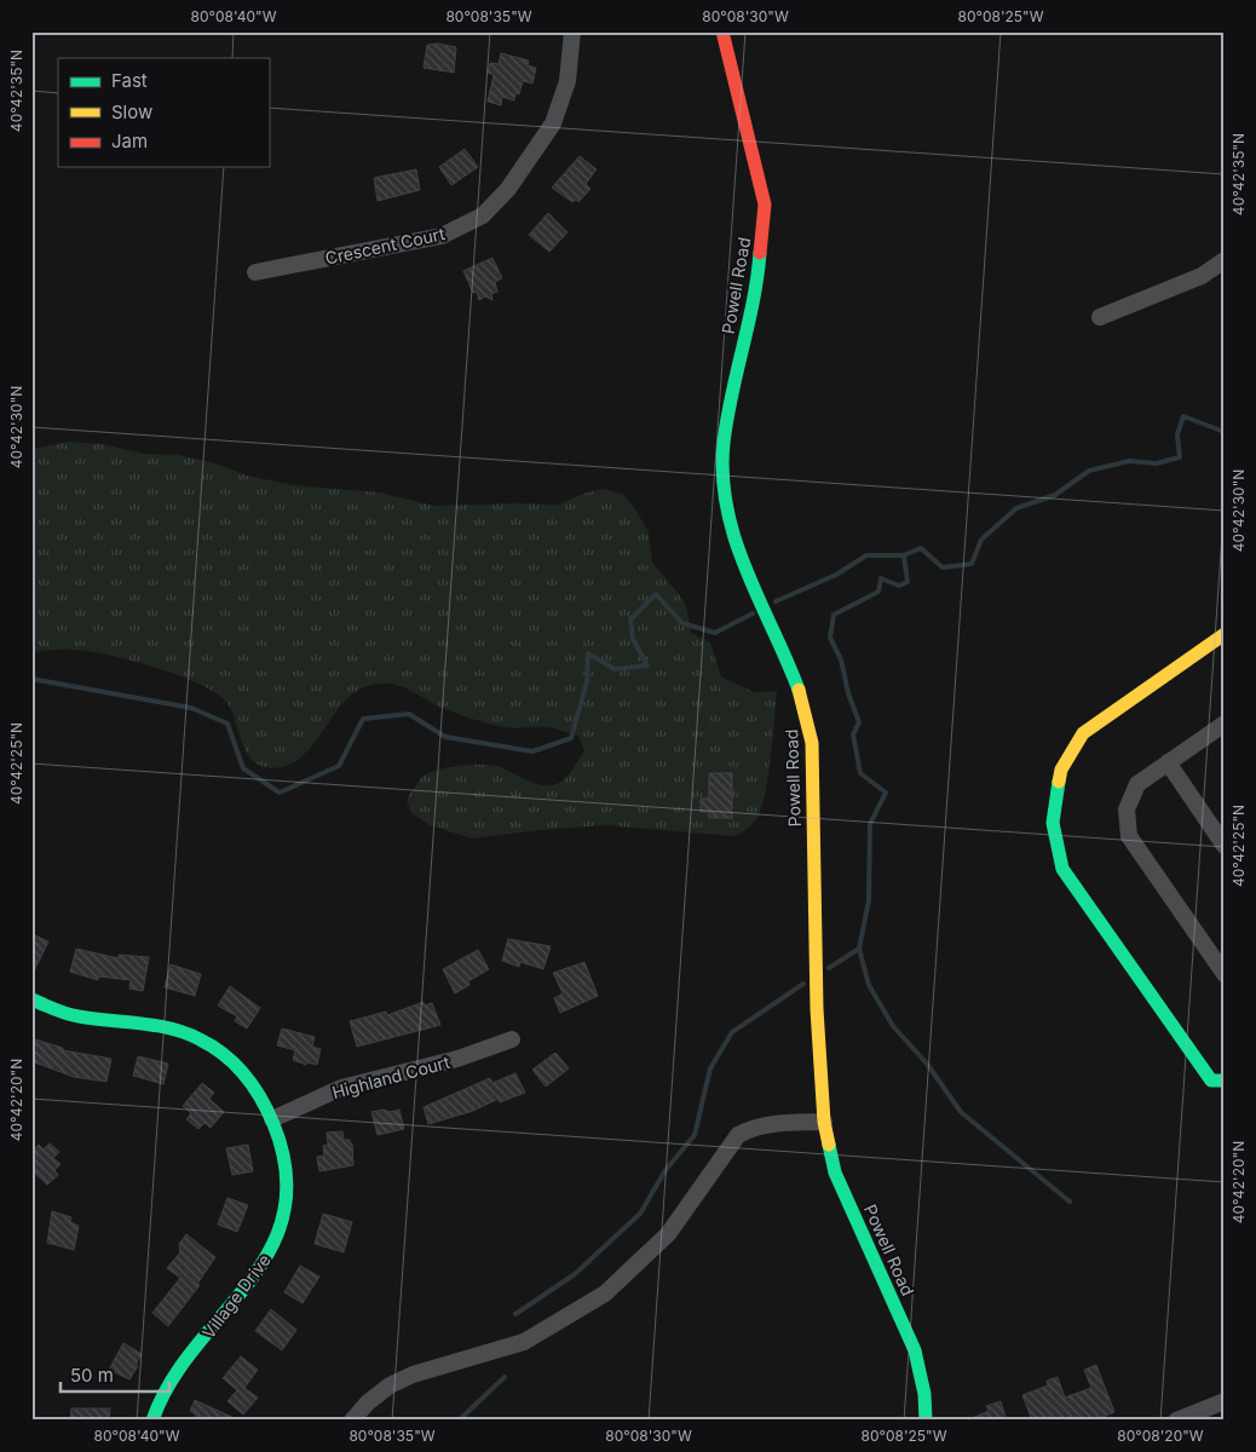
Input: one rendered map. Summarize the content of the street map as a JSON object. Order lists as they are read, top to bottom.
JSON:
{
  "streets": {
    "street": [
      "Crescent Court",
      "Powell Road",
      "Highland Court",
      "Village Drive"
    ]
  },
  "crossings": [
    ["Highland Court", "Village Drive"]
  ],
  "legend": ["Fast", "Slow", "Jam"],
  "scale_bar": "50 m",
  "coordinates": [
    "80°08'40\"W",
    "80°08'35\"W",
    "80°08'30\"W",
    "80°08'25\"W",
    "40°42'35\"N",
    "40°42'30\"N",
    "40°42'25\"N",
    "40°42'20\"N",
    "80°08'20\"W"
  ]
}
